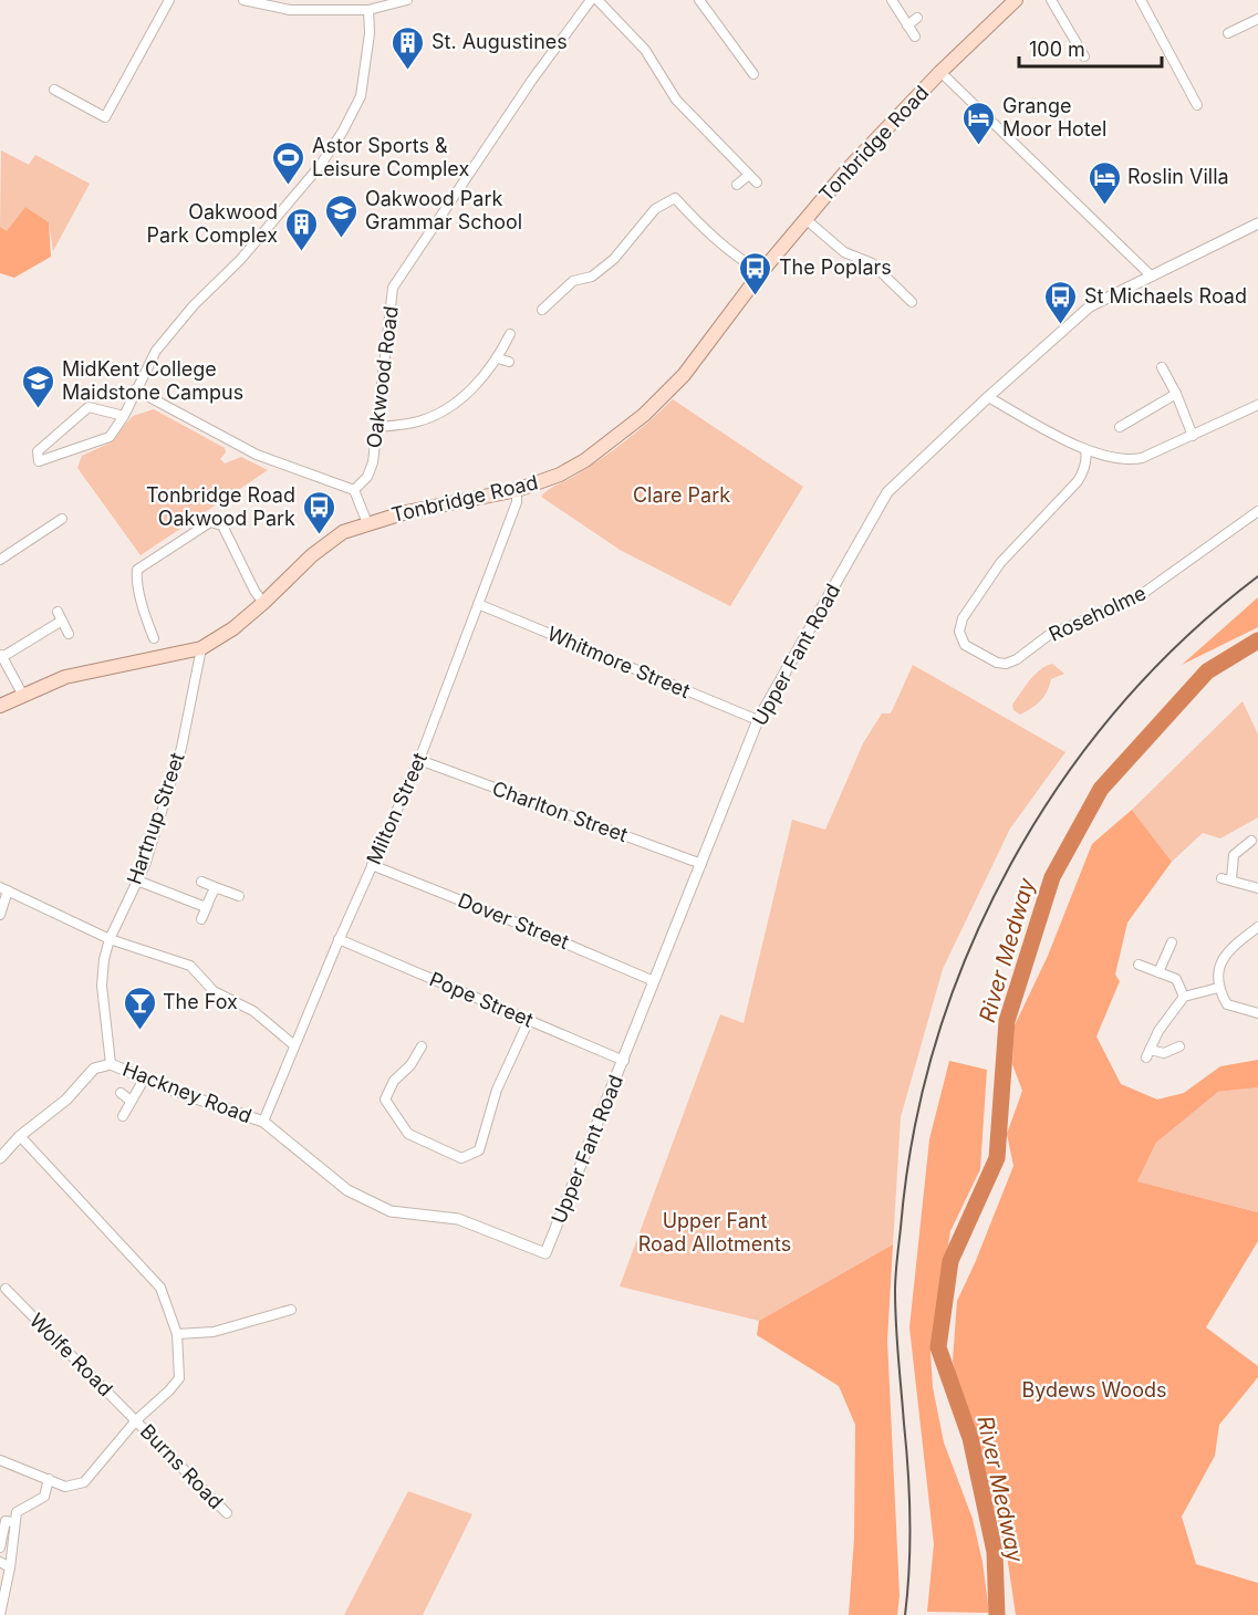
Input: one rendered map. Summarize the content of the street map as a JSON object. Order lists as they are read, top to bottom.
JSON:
{
  "streets": {
    "main road": ["Tonbridge Road"],
    "street": [
      "Oakwood Road",
      "Roseholme",
      "Upper Fant Road",
      "Whitmore Street",
      "Milton Street",
      "Charlton Street",
      "Hartnup Street",
      "Dover Street",
      "Pope Street",
      "Hackney Road",
      "Wolfe Road",
      "Burns Road"
    ]
  },
  "crossings": [
    ["Tonbridge Road", "Milton Street"],
    ["Tonbridge Road", "Hartnup Street"],
    ["Upper Fant Road", "Whitmore Street"],
    ["Upper Fant Road", "Charlton Street"],
    ["Upper Fant Road", "Dover Street"],
    ["Upper Fant Road", "Pope Street"],
    ["Upper Fant Road", "Hackney Road"],
    ["Whitmore Street", "Milton Street"],
    ["Milton Street", "Charlton Street"],
    ["Milton Street", "Dover Street"],
    ["Milton Street", "Pope Street"],
    ["Milton Street", "Hackney Road"],
    ["Hartnup Street", "Hackney Road"],
    ["Wolfe Road", "Burns Road"]
  ],
  "water": ["River Medway"],
  "parks": ["Clare Park", "Upper Fant Road Allotments", "Bydews Woods"],
  "places": {
    "building": ["St. Augustines", "Oakwood Park Complex"],
    "hotel": ["Grange Moor Hotel", "Roslin Villa"],
    "sports": ["Astor Sports & Leisure Complex"],
    "school or university": ["Oakwood Park Grammar School", "MidKent College Maidstone Campus"],
    "bus stop": ["The Poplars", "St Michaels Road", "Tonbridge Road Oakwood Park"],
    "bar": ["The Fox"]
  },
  "scale_bar": "100 m"
}
